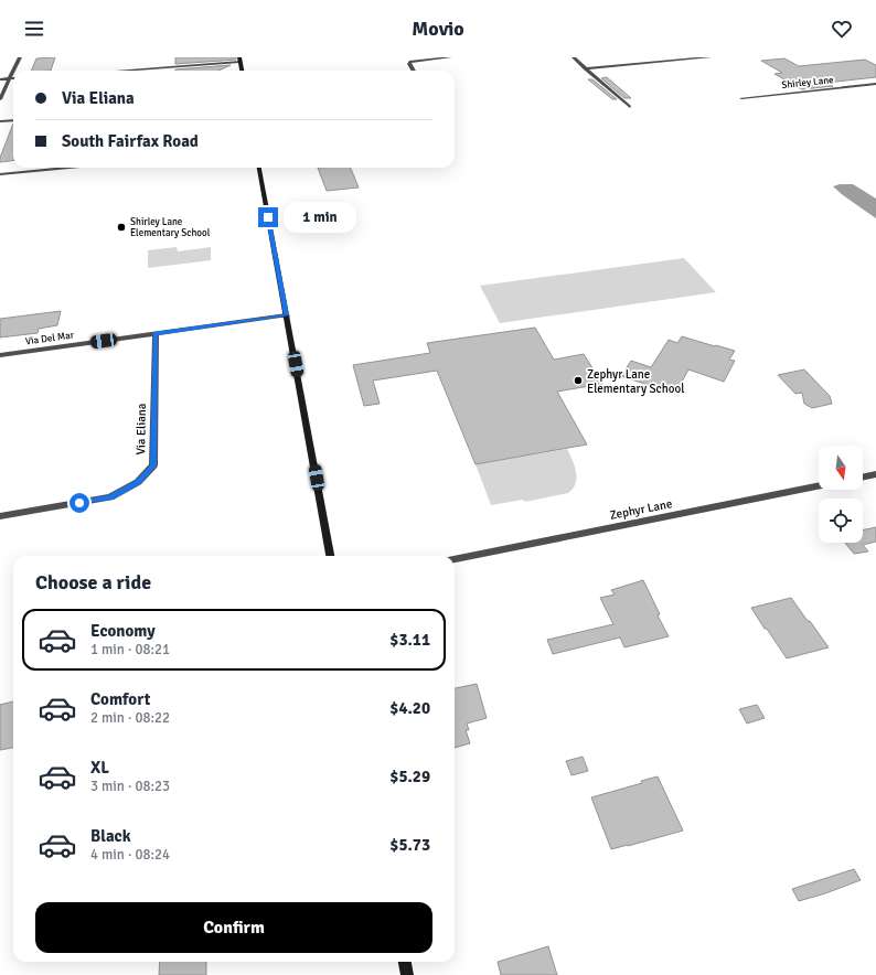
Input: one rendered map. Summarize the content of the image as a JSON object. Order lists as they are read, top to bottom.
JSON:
{
  "streets": {
    "street": [
      "Shirley Lane",
      "Via Del Mar",
      "Via Eliana",
      "Zephyr Lane"
    ]
  },
  "crossings": [
    ["Via Del Mar", "Via Eliana"]
  ],
  "places": ["Shirley Lane Elementary School", "Zephyr Lane Elementary School"],
  "north": "bottom",
  "page": {
    "header": "Movio",
    "banner": ["Via Eliana", "South Fairfax Road"],
    "bubble": "1 min",
    "heading": "Choose a ride",
    "list": [
      {
        "name": "Economy",
        "note": "1 min · 08:21",
        "value": "$3.11"
      },
      {
        "name": "Comfort",
        "note": "2 min · 08:22",
        "value": "$4.20"
      },
      {
        "name": "XL",
        "note": "3 min · 08:23",
        "value": "$5.29"
      },
      {
        "name": "Black",
        "note": "4 min · 08:24",
        "value": "$5.73"
      }
    ],
    "buttons": "Confirm"
  }
}
